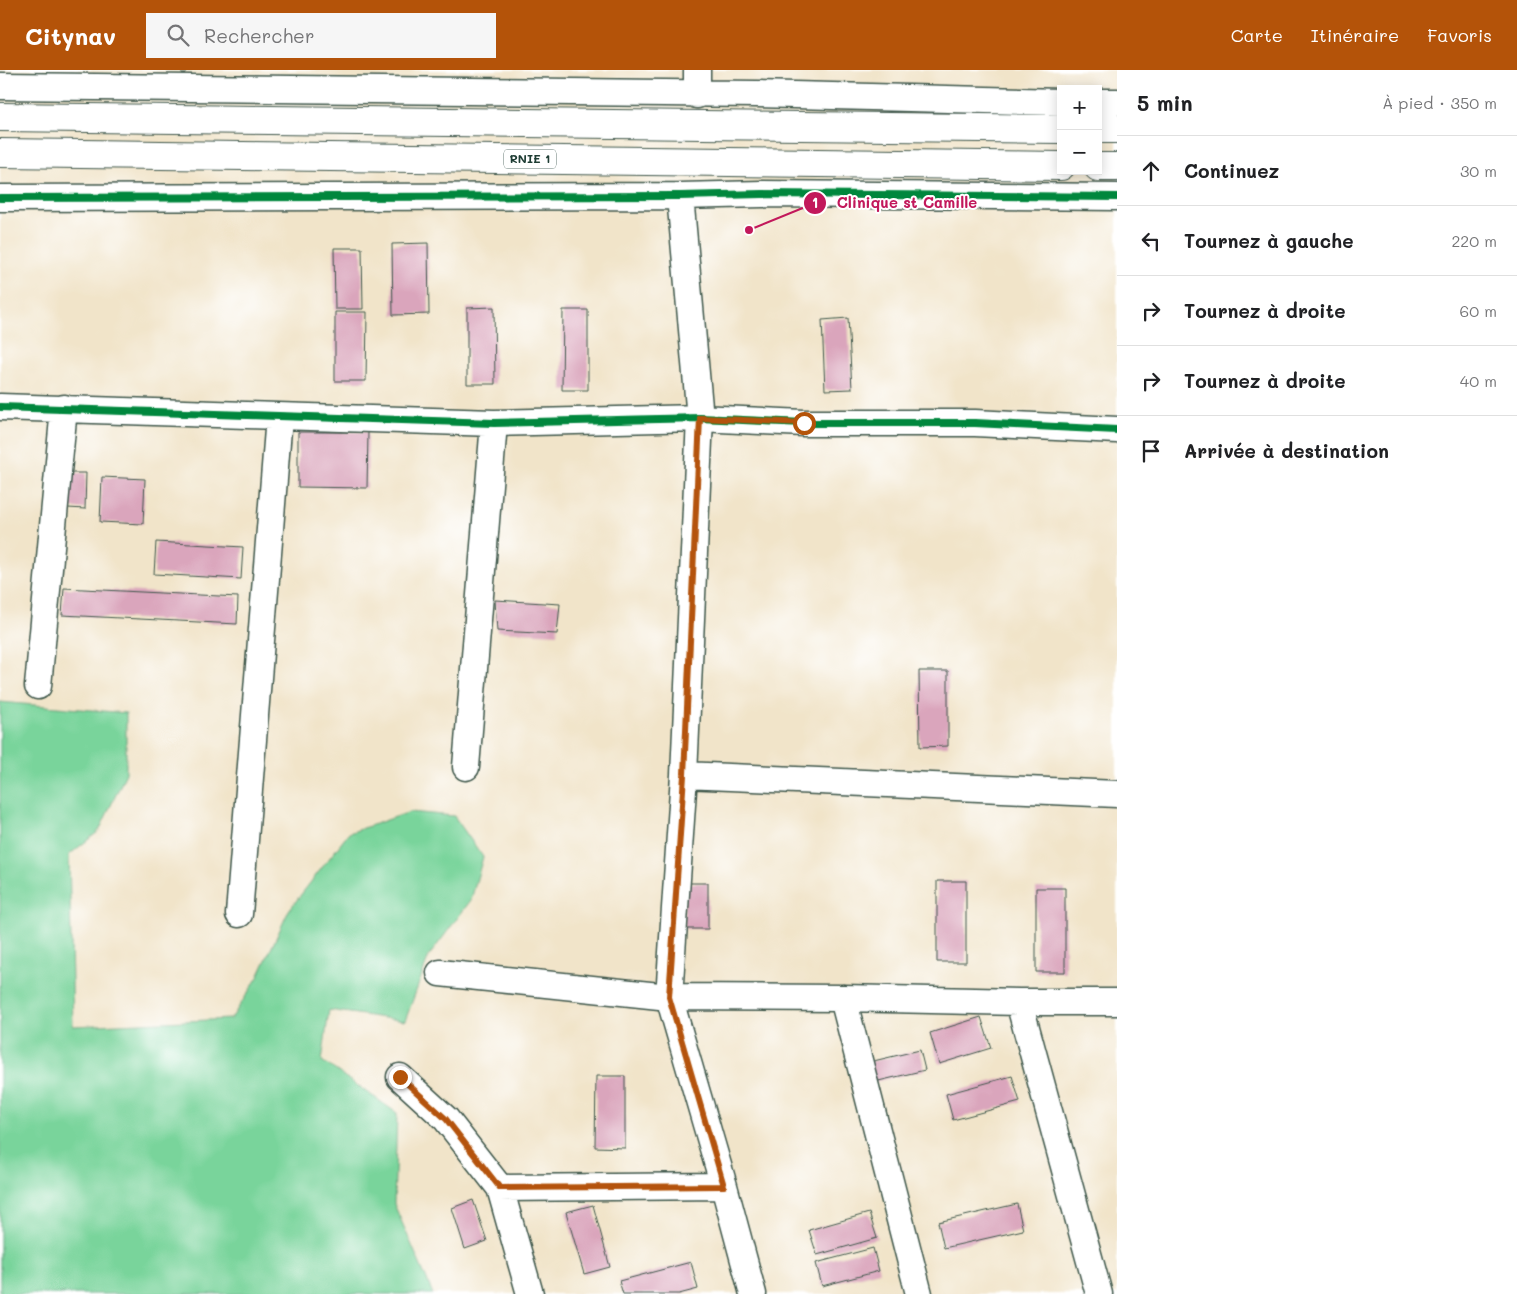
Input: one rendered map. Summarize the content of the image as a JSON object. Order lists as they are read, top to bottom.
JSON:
{
  "streets": {
    "highway": ["RNIE 1"]
  },
  "places": ["Clinique st Camille"],
  "page": {
    "header": "Citynav",
    "search": "Rechercher",
    "nav": ["Carte", "Itinéraire", "Favoris"],
    "heading": ["5 min", "À pied · 350 m"],
    "map_buttons": ["+", "−"],
    "list": [
      ["Continuez", "30 m"],
      ["Tournez à gauche", "220 m"],
      ["Tournez à droite", "60 m"],
      ["Tournez à droite", "40 m"],
      "Arrivée à destination"
    ]
  }
}
